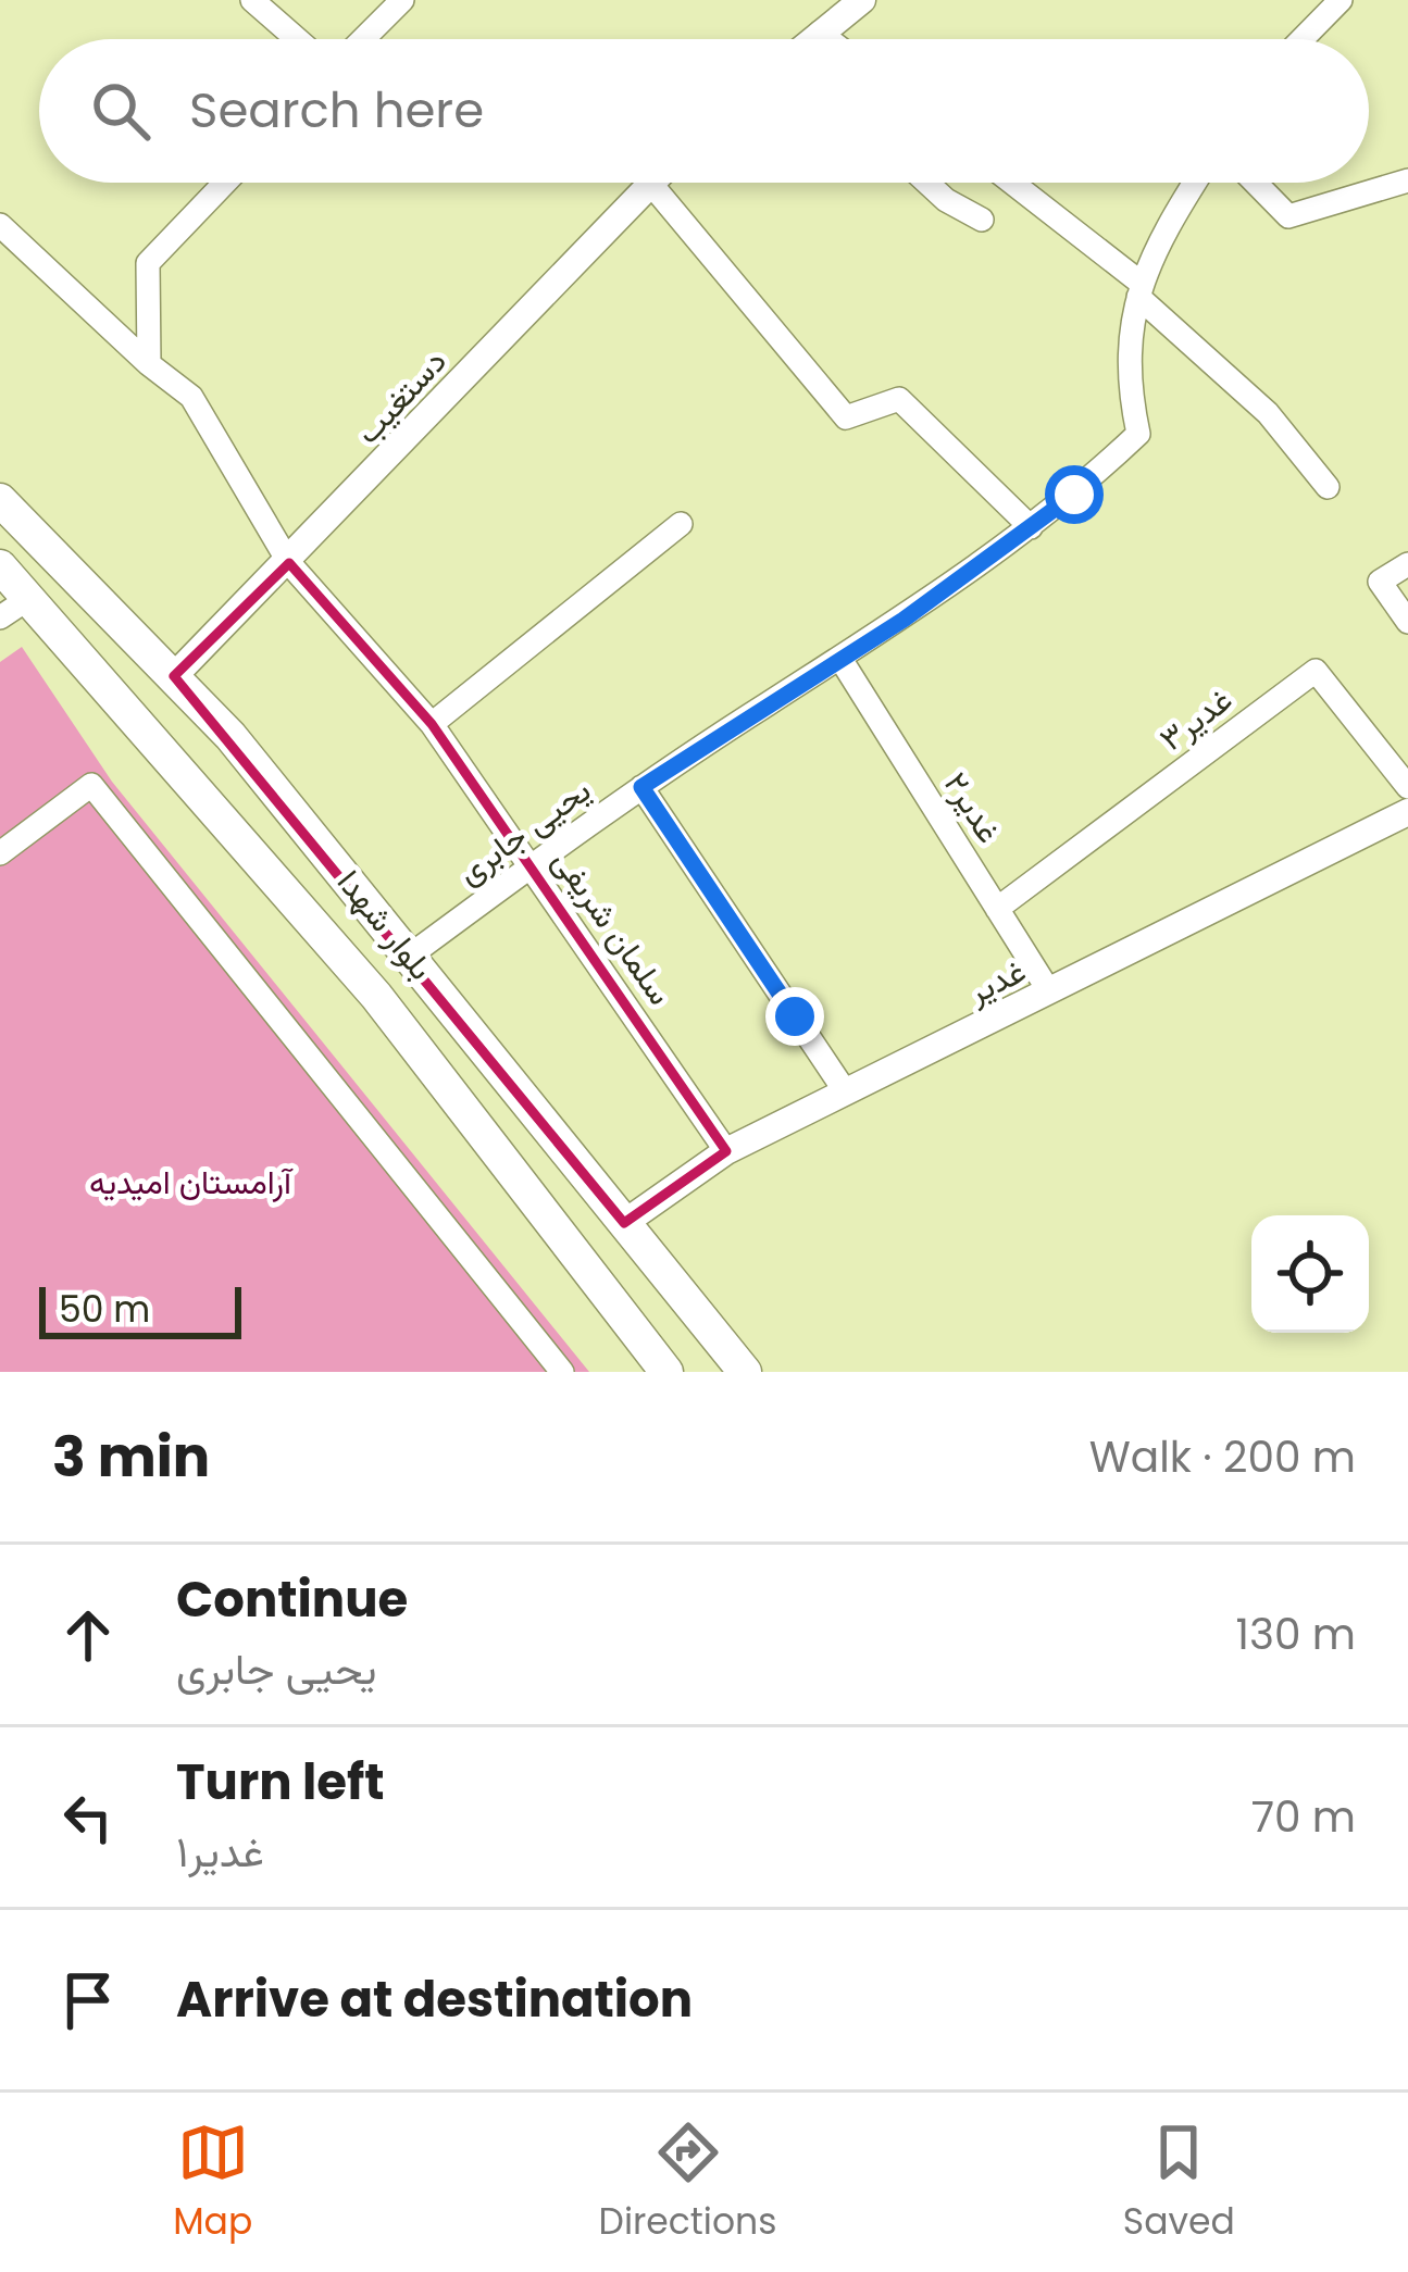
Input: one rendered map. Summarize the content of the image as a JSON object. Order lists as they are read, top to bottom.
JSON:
{
  "streets": {
    "main road": ["بلوار شهدا"],
    "street": [
      "دستغیب",
      "غدیر۳",
      "غدیر۲",
      "یحیی جابری",
      "سلمان شریفی",
      "غدیر"
    ]
  },
  "crossings": [
    ["دستغیب", "بلوار شهدا"],
    ["دستغیب", "سلمان شریفی"],
    ["غدیر۳", "غدیر۲"],
    ["غدیر۲", "یحیی جابری"],
    ["غدیر۲", "غدیر"],
    ["یحیی جابری", "بلوار شهدا"],
    ["یحیی جابری", "سلمان شریفی"],
    ["بلوار شهدا", "غدیر"],
    ["سلمان شریفی", "غدیر"]
  ],
  "parks": ["آرامستان امیدیه"],
  "scale_bar": "50 m",
  "page": {
    "search": "Search here",
    "scale": "50 m",
    "heading": ["3 min", "Walk · 200 m"],
    "list": [
      ["Continue", "یحیی جابری", "130 m"],
      ["Turn left", "غدیر۱", "70 m"],
      "Arrive at destination"
    ],
    "nav": ["Map", "Directions", "Saved"]
  }
}
